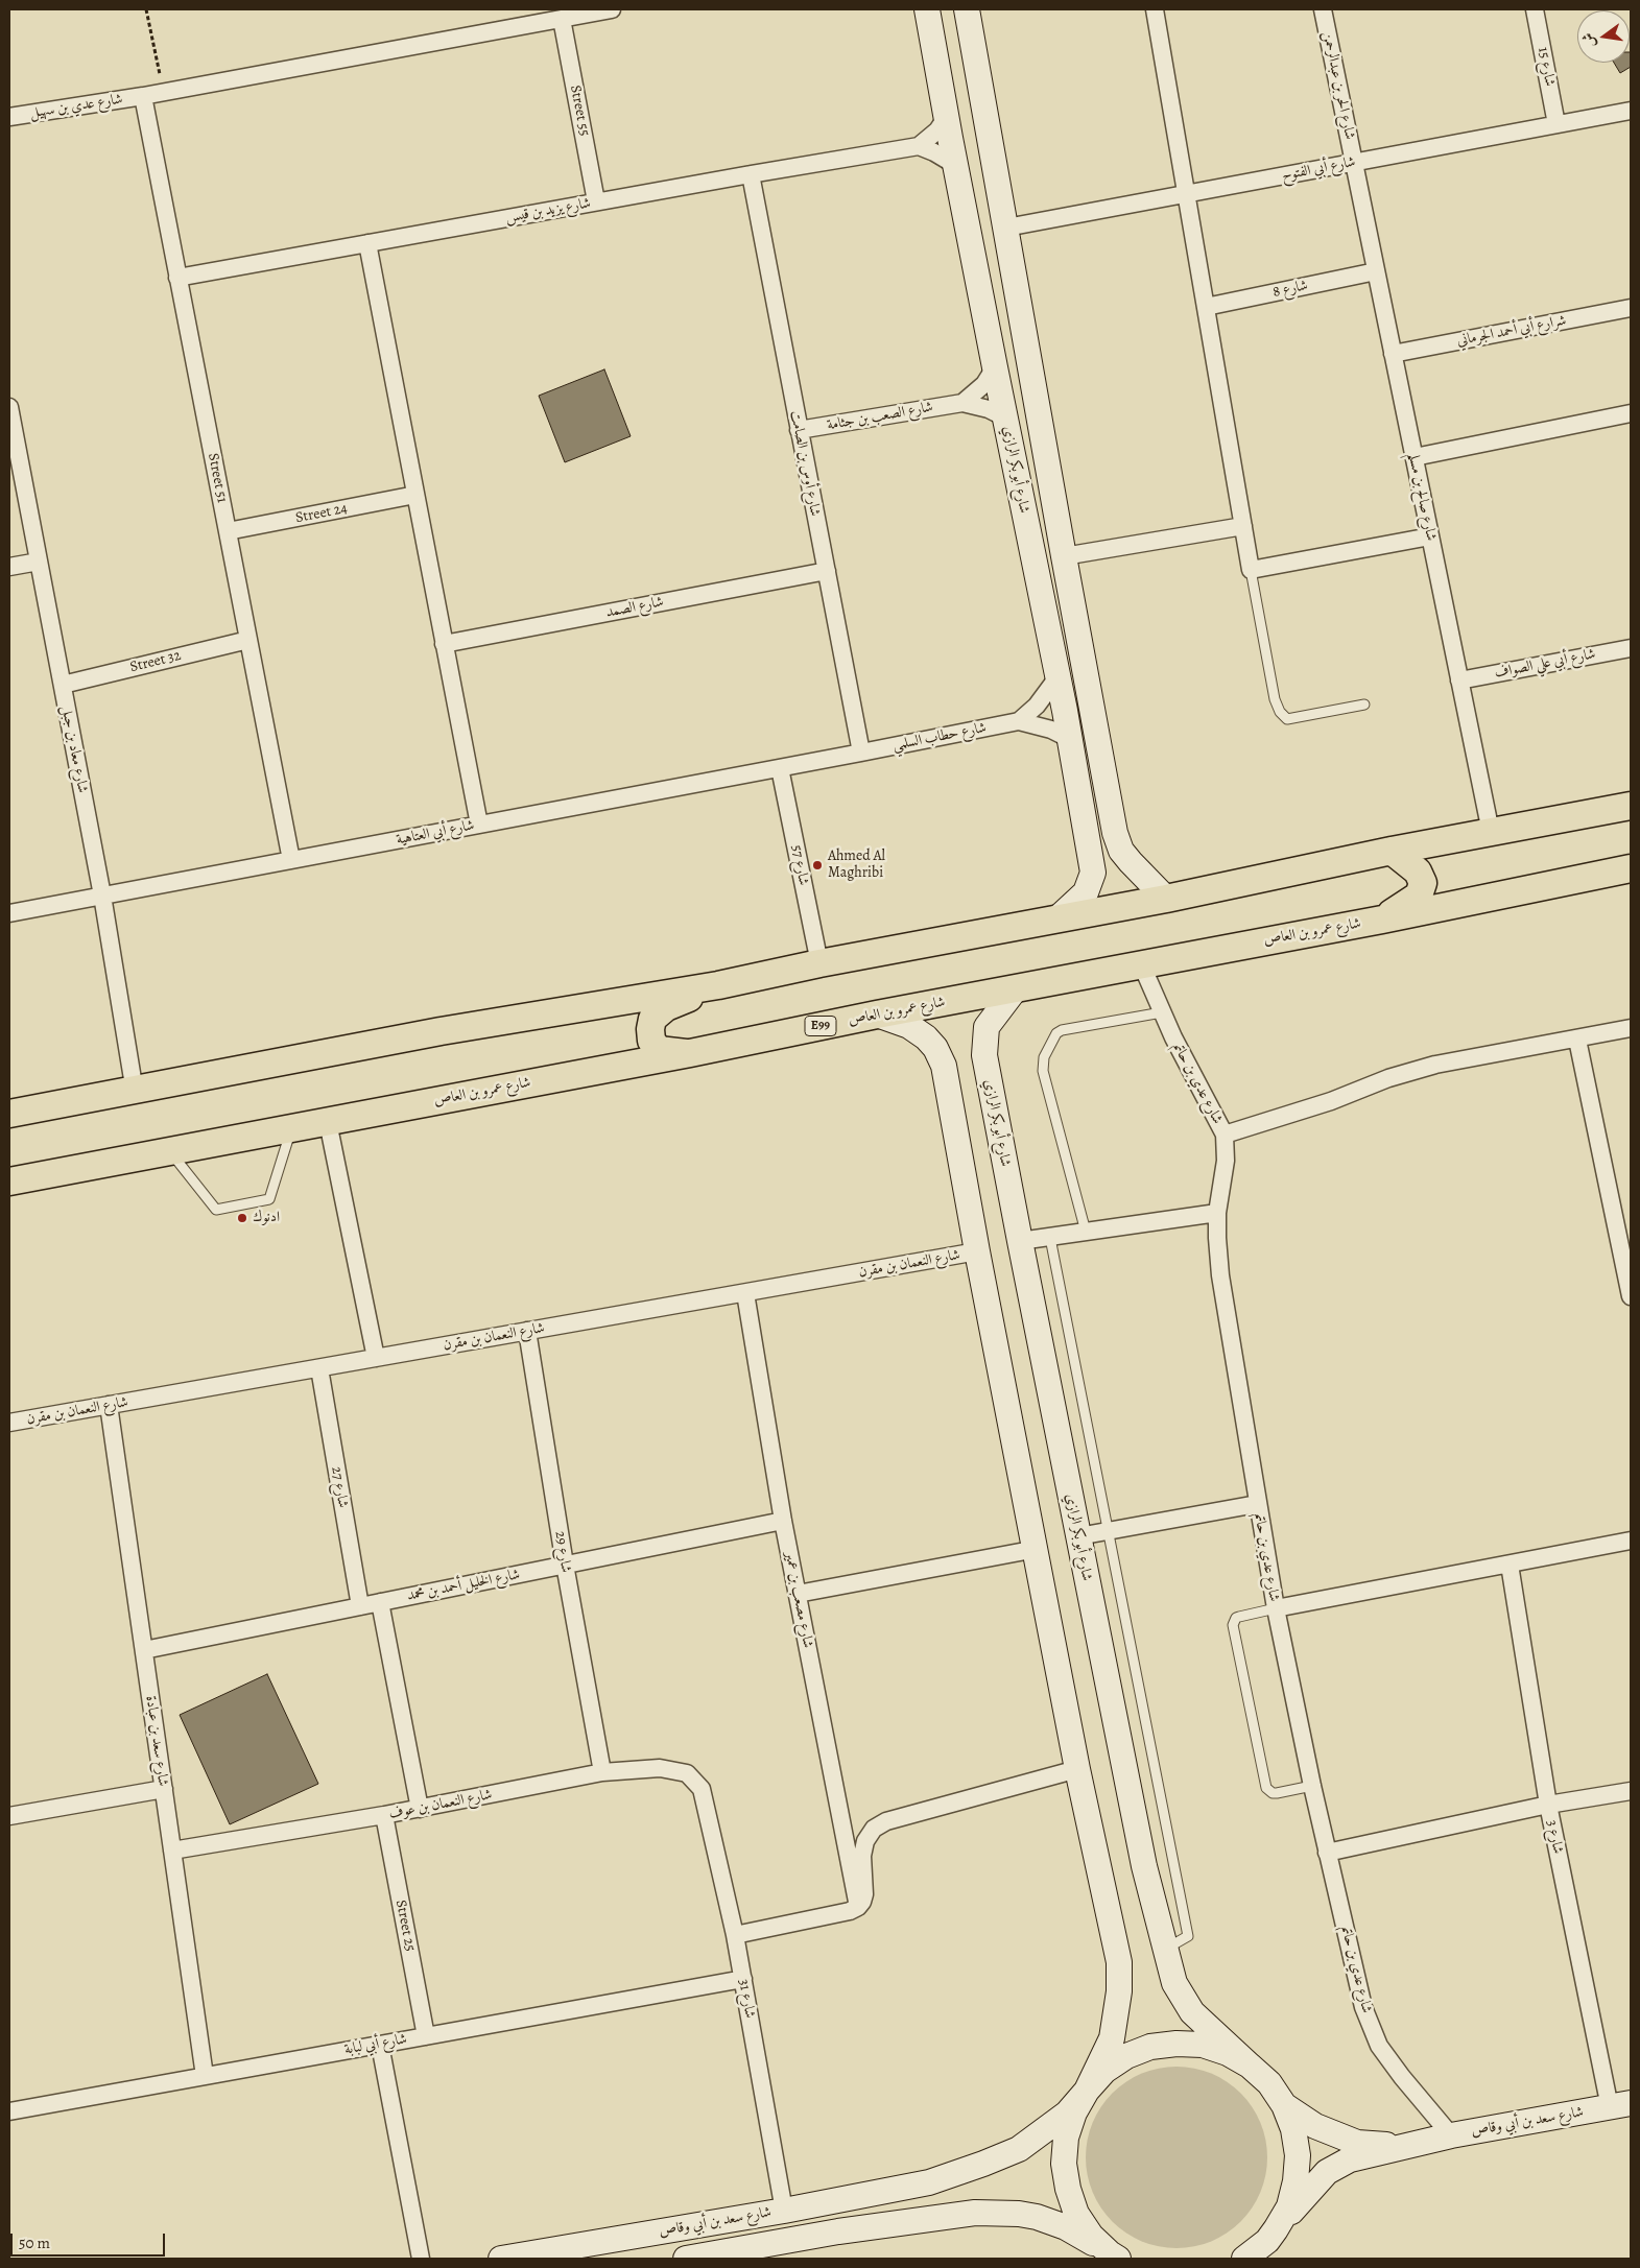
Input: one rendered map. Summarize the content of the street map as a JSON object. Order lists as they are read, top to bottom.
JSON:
{
  "streets": {
    "main road": ["شارع عمرو بن العاص", "E99"],
    "street": [
      "شارع 15",
      "شارع الحر بن عبدالرحمن",
      "شارع عدي بن سهيل",
      "Street 55",
      "شارع أبي الفتوح",
      "شارع يزيد بن قيس",
      "شارع 8",
      "شرارع أبي أحمد الجرماني",
      "شارع الصعب بن جثامة",
      "شارع أوس بن الصامت",
      "شارع أبو بكر الرازي",
      "Street 51",
      "شارع صالح بن مسلم",
      "Street 24",
      "شارع الصمد",
      "Street 32",
      "شارع أبي علي الصواف",
      "شارع حطاب السلمي",
      "شارع معاد بن جبل",
      "شارع أبي العتاهية",
      "شارع 57",
      "شارع عدي بن حاتم",
      "شارع النعمان بن مقرن",
      "شارع 27",
      "شارع 29",
      "شارع الخليل أحمد بن محمد",
      "شارع مصعب بن عمير",
      "شارع سعد بن عبادة",
      "شارع النعمان بن عوف",
      "شارع 3",
      "Street 25",
      "شارع 31",
      "شارع أبي لبابة",
      "شارع سعد بن أبي وقاص"
    ]
  },
  "crossings": [
    ["شارع 15", "شارع أبي الفتوح"],
    ["شارع الحر بن عبدالرحمن", "شارع أبي الفتوح"],
    ["شارع الحر بن عبدالرحمن", "شارع صالح بن مسلم"],
    ["شارع عدي بن سهيل", "Street 55"],
    ["شارع عدي بن سهيل", "Street 51"],
    ["Street 55", "شارع يزيد بن قيس"],
    ["شارع أبي الفتوح", "شارع صالح بن مسلم"],
    ["شارع يزيد بن قيس", "شارع أوس بن الصامت"],
    ["شارع يزيد بن قيس", "Street 51"],
    ["شارع 8", "شارع صالح بن مسلم"],
    ["شرارع أبي أحمد الجرماني", "شارع صالح بن مسلم"],
    ["شارع الصعب بن جثامة", "شارع أوس بن الصامت"],
    ["شارع أوس بن الصامت", "شارع الصمد"],
    ["شارع أوس بن الصامت", "شارع حطاب السلمي"],
    ["شارع أوس بن الصامت", "شارع أبي العتاهية"],
    ["شارع أبو بكر الرازي", "شارع عمرو بن العاص"],
    ["Street 51", "Street 24"],
    ["Street 51", "Street 32"],
    ["Street 51", "شارع أبي العتاهية"],
    ["شارع صالح بن مسلم", "شارع أبي علي الصواف"],
    ["Street 32", "شارع معاد بن جبل"],
    ["شارع حطاب السلمي", "شارع أبي العتاهية"],
    ["شارع معاد بن جبل", "شارع أبي العتاهية"],
    ["شارع أبي العتاهية", "شارع 57"],
    ["شارع عمرو بن العاص", "شارع عدي بن حاتم"],
    ["شارع عدي بن حاتم", "شارع سعد بن أبي وقاص"],
    ["شارع النعمان بن مقرن", "شارع 27"],
    ["شارع النعمان بن مقرن", "شارع 29"],
    ["شارع النعمان بن مقرن", "شارع مصعب بن عمير"],
    ["شارع النعمان بن مقرن", "شارع سعد بن عبادة"],
    ["شارع 27", "شارع الخليل أحمد بن محمد"],
    ["شارع 29", "شارع الخليل أحمد بن محمد"],
    ["شارع 29", "شارع النعمان بن عوف"],
    ["شارع الخليل أحمد بن محمد", "شارع مصعب بن عمير"],
    ["شارع الخليل أحمد بن محمد", "شارع سعد بن عبادة"],
    ["شارع سعد بن عبادة", "شارع النعمان بن عوف"],
    ["شارع سعد بن عبادة", "شارع أبي لبابة"],
    ["شارع النعمان بن عوف", "Street 25"],
    ["شارع النعمان بن عوف", "شارع 31"],
    ["شارع 3", "شارع سعد بن أبي وقاص"],
    ["Street 25", "شارع أبي لبابة"],
    ["شارع 31", "شارع أبي لبابة"],
    ["شارع 31", "شارع سعد بن أبي وقاص"]
  ],
  "places": ["Ahmed Al Maghribi", "ادنوك"],
  "scale_bar": "50 m",
  "north": "left"
}
